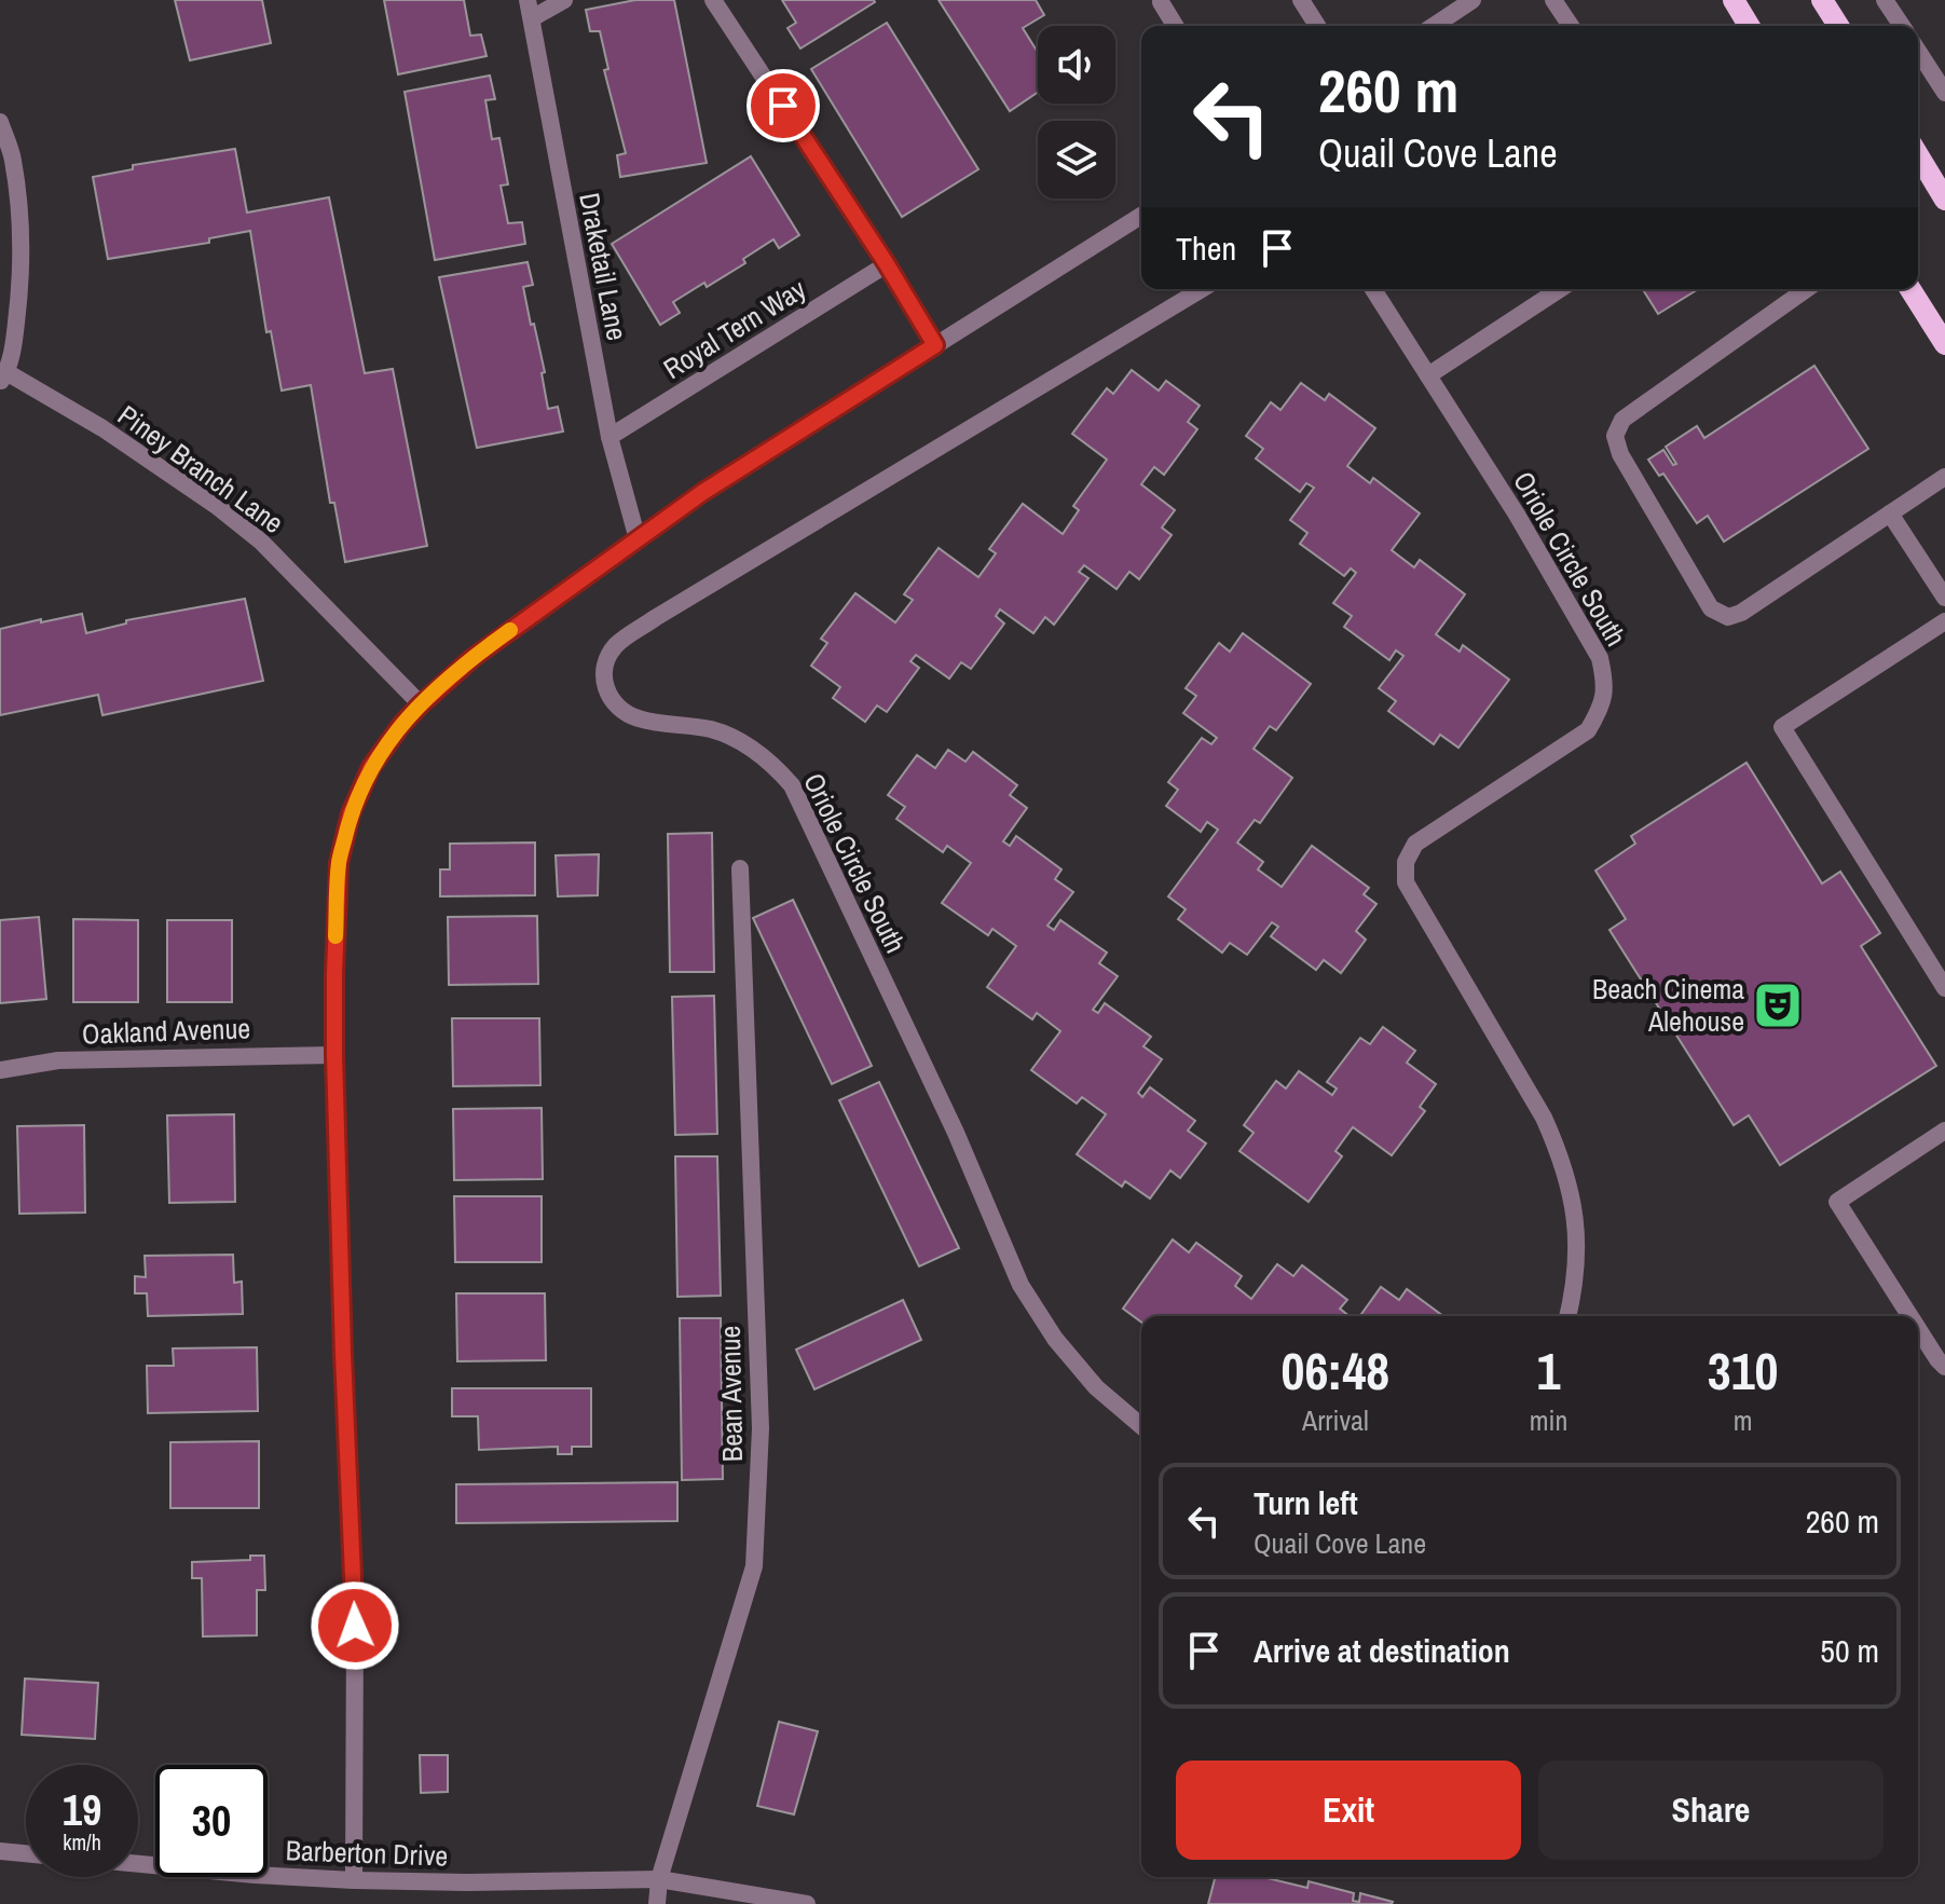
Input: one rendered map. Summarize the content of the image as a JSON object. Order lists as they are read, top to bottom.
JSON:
{
  "streets": {
    "street": [
      "Draketail Lane",
      "Royal Tern Way",
      "Piney Branch Lane",
      "Oriole Circle South",
      "Oakland Avenue",
      "Bean Avenue",
      "Barberton Drive"
    ]
  },
  "crossings": [
    ["Draketail Lane", "Royal Tern Way"],
    ["Bean Avenue", "Barberton Drive"]
  ],
  "places": {
    "theatre": ["Beach Cinema Alehouse"]
  },
  "page": {
    "turn": ["260 m", "Quail Cove Lane"],
    "then": "Then",
    "eta": [
      "06:48",
      "Arrival",
      "1",
      "min",
      "310",
      "m"
    ],
    "list": [
      {
        "name": "Turn left",
        "note": "Quail Cove Lane",
        "value": "260 m"
      },
      {
        "name": "Arrive at destination",
        "value": "50 m"
      }
    ],
    "buttons": ["Exit", "Share"],
    "speed": "19 km/h",
    "limit": "30"
  }
}
